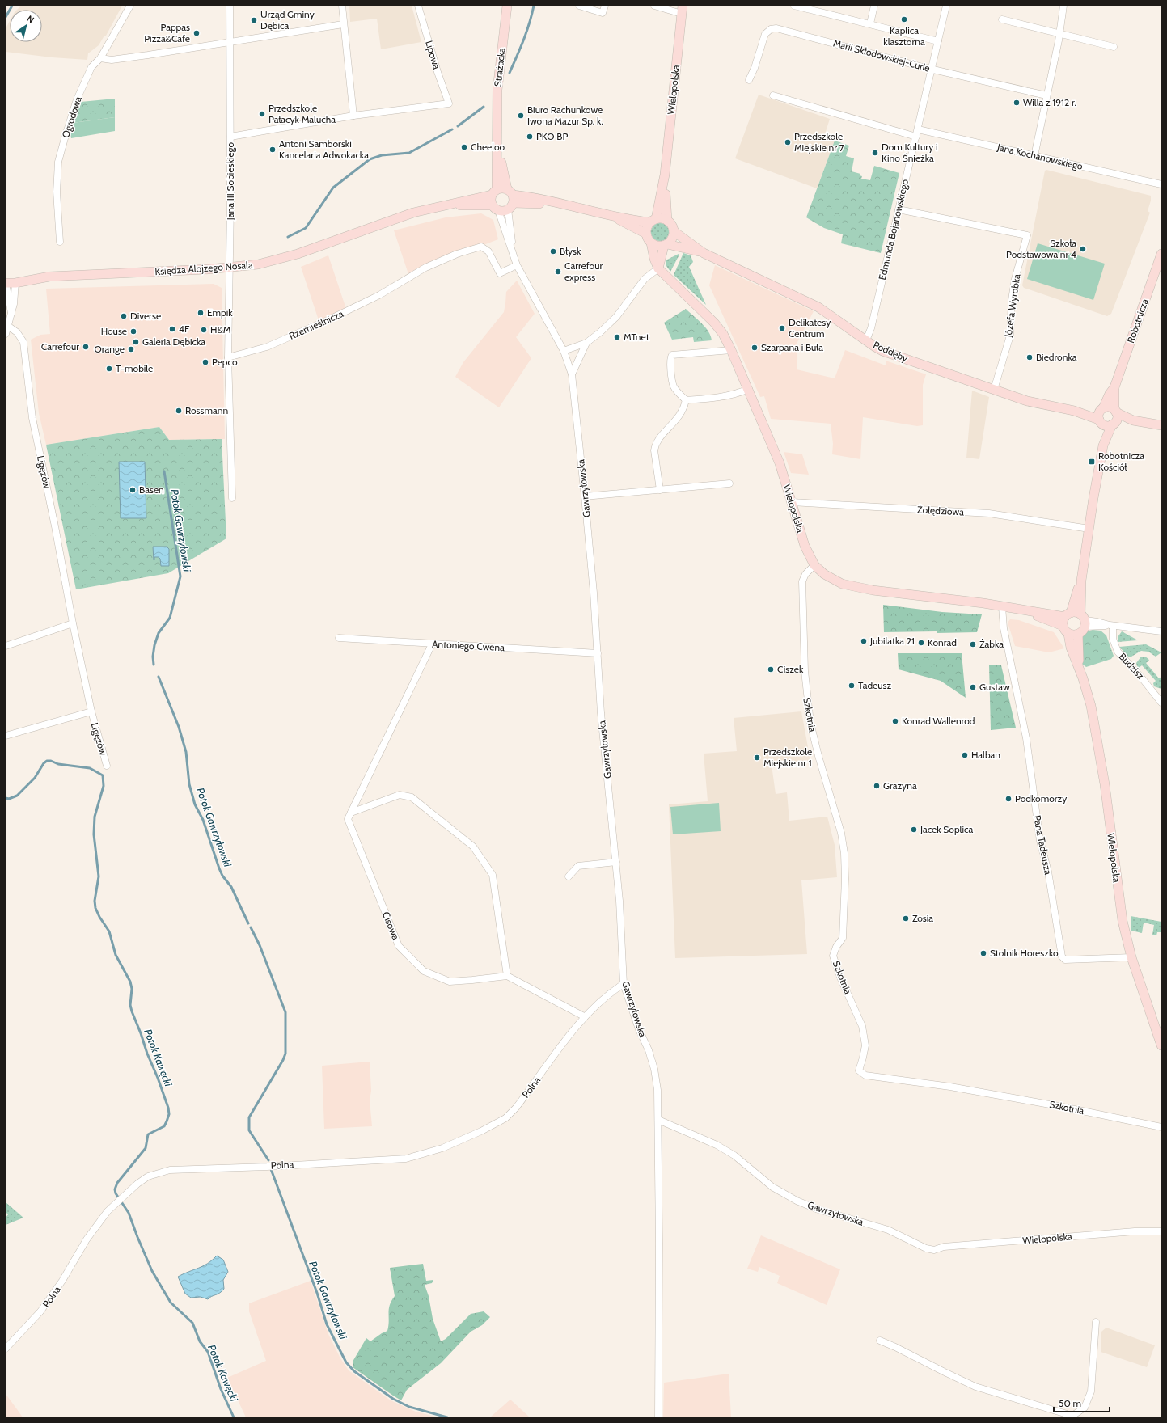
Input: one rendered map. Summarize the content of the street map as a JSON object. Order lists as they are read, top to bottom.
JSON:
{
  "streets": {
    "street": [
      "Lipowa",
      "Marii Skłodowskiej-Curie",
      "Strażacka",
      "Wielopolska",
      "Ogrodowa",
      "Jana Kochanowskiego",
      "Jana III Sobieskiego",
      "Edmunda Bojanowskiego",
      "Księdza Alojzego Nosala",
      "Józefa Wyrobka",
      "Robotnicza",
      "Rzemieślnicza",
      "Poddęby",
      "Ligęzów",
      "Gawrzyłowska",
      "Żołędziowa",
      "Antoniego Cwena",
      "Budzisz",
      "Szkotnia",
      "Pana Tadeusza",
      "Cisowa",
      "Polna"
    ]
  },
  "crossings": [
    ["Marii Skłodowskiej-Curie", "Edmunda Bojanowskiego"],
    ["Strażacka", "Księdza Alojzego Nosala"],
    ["Strażacka", "Rzemieślnicza"],
    ["Strażacka", "Gawrzyłowska"],
    ["Wielopolska", "Poddęby"],
    ["Wielopolska", "Gawrzyłowska"],
    ["Wielopolska", "Żołędziowa"],
    ["Wielopolska", "Szkotnia"],
    ["Wielopolska", "Pana Tadeusza"],
    ["Jana Kochanowskiego", "Edmunda Bojanowskiego"],
    ["Jana III Sobieskiego", "Księdza Alojzego Nosala"],
    ["Jana III Sobieskiego", "Rzemieślnicza"],
    ["Edmunda Bojanowskiego", "Józefa Wyrobka"],
    ["Edmunda Bojanowskiego", "Poddęby"],
    ["Józefa Wyrobka", "Poddęby"],
    ["Robotnicza", "Poddęby"],
    ["Gawrzyłowska", "Antoniego Cwena"],
    ["Gawrzyłowska", "Polna"],
    ["Antoniego Cwena", "Cisowa"]
  ],
  "water": ["Potok Gawrzyłowski", "Potok Kawęcki"],
  "places": {
    "other": [
      "Kaplica klasztorna",
      "Urząd Gminy Dębica",
      "Pappas Pizza&Cafe",
      "Willa z 1912 r.",
      "Przedszkole Pałacyk Malucha",
      "Biuro Rachunkowe Iwona Mazur Sp. k.",
      "PKO BP",
      "Przedszkole Miejskie nr 7",
      "Cheeloo",
      "Antoni Samborski Kancelaria Adwokacka",
      "Dom Kultury i Kino Śnieżka",
      "Szkoła Podstawowa nr 4",
      "Błysk",
      "Carrefour express",
      "Empik",
      "Diverse",
      "Delikatesy Centrum",
      "4F",
      "H&M",
      "House",
      "MTnet",
      "Galeria Dębicka",
      "Carrefour",
      "Szarpana i Buła",
      "Orange",
      "Biedronka",
      "Pepco",
      "T-mobile",
      "Rossmann",
      "Basen",
      "Jubilatka 21",
      "Konrad",
      "Żabka",
      "Ciszek",
      "Tadeusz",
      "Gustaw",
      "Konrad Wallenrod",
      "Halban",
      "Przedszkole Miejskie nr 1",
      "Grażyna",
      "Podkomorzy",
      "Jacek Soplica",
      "Zosia",
      "Stolnik Horeszko"
    ],
    "transit": ["Robotnicza Kościół"]
  },
  "scale_bar": "50 m",
  "north": "top right"
}
